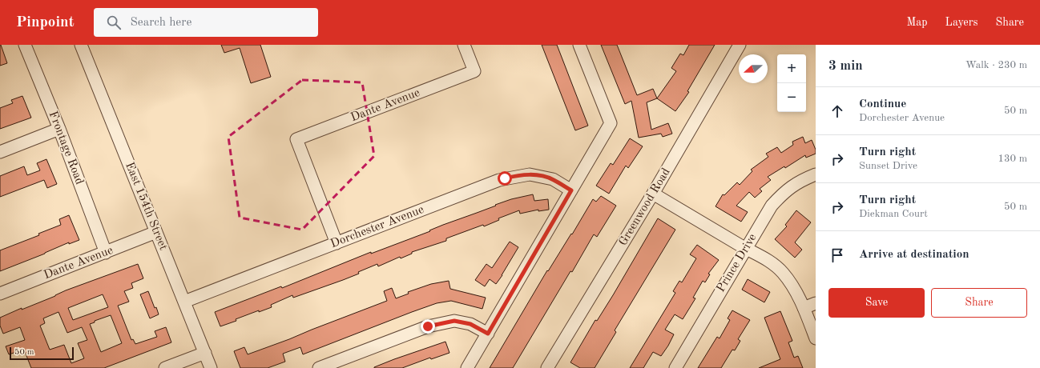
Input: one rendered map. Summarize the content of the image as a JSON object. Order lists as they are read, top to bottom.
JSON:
{
  "streets": {
    "street": [
      "Dante Avenue",
      "Frontage Road",
      "East 154th Street",
      "Greenwood Road",
      "Dorchester Avenue",
      "Prince Drive"
    ]
  },
  "crossings": [
    ["Dante Avenue", "Frontage Road"],
    ["Dante Avenue", "East 154th Street"],
    ["Dante Avenue", "Dorchester Avenue"],
    ["East 154th Street", "Dorchester Avenue"]
  ],
  "scale_bar": "50 m",
  "north": "left",
  "page": {
    "header": "Pinpoint",
    "search": "Search here",
    "nav": ["Map", "Layers", "Share"],
    "heading": ["3 min", "Walk · 230 m"],
    "map_buttons": ["+", "−"],
    "list": [
      ["Continue", "Dorchester Avenue", "50 m"],
      ["Turn right", "Sunset Drive", "130 m"],
      ["Turn right", "Diekman Court", "50 m"],
      "Arrive at destination"
    ],
    "buttons": ["Save", "Share"],
    "scale": "50 m"
  }
}
